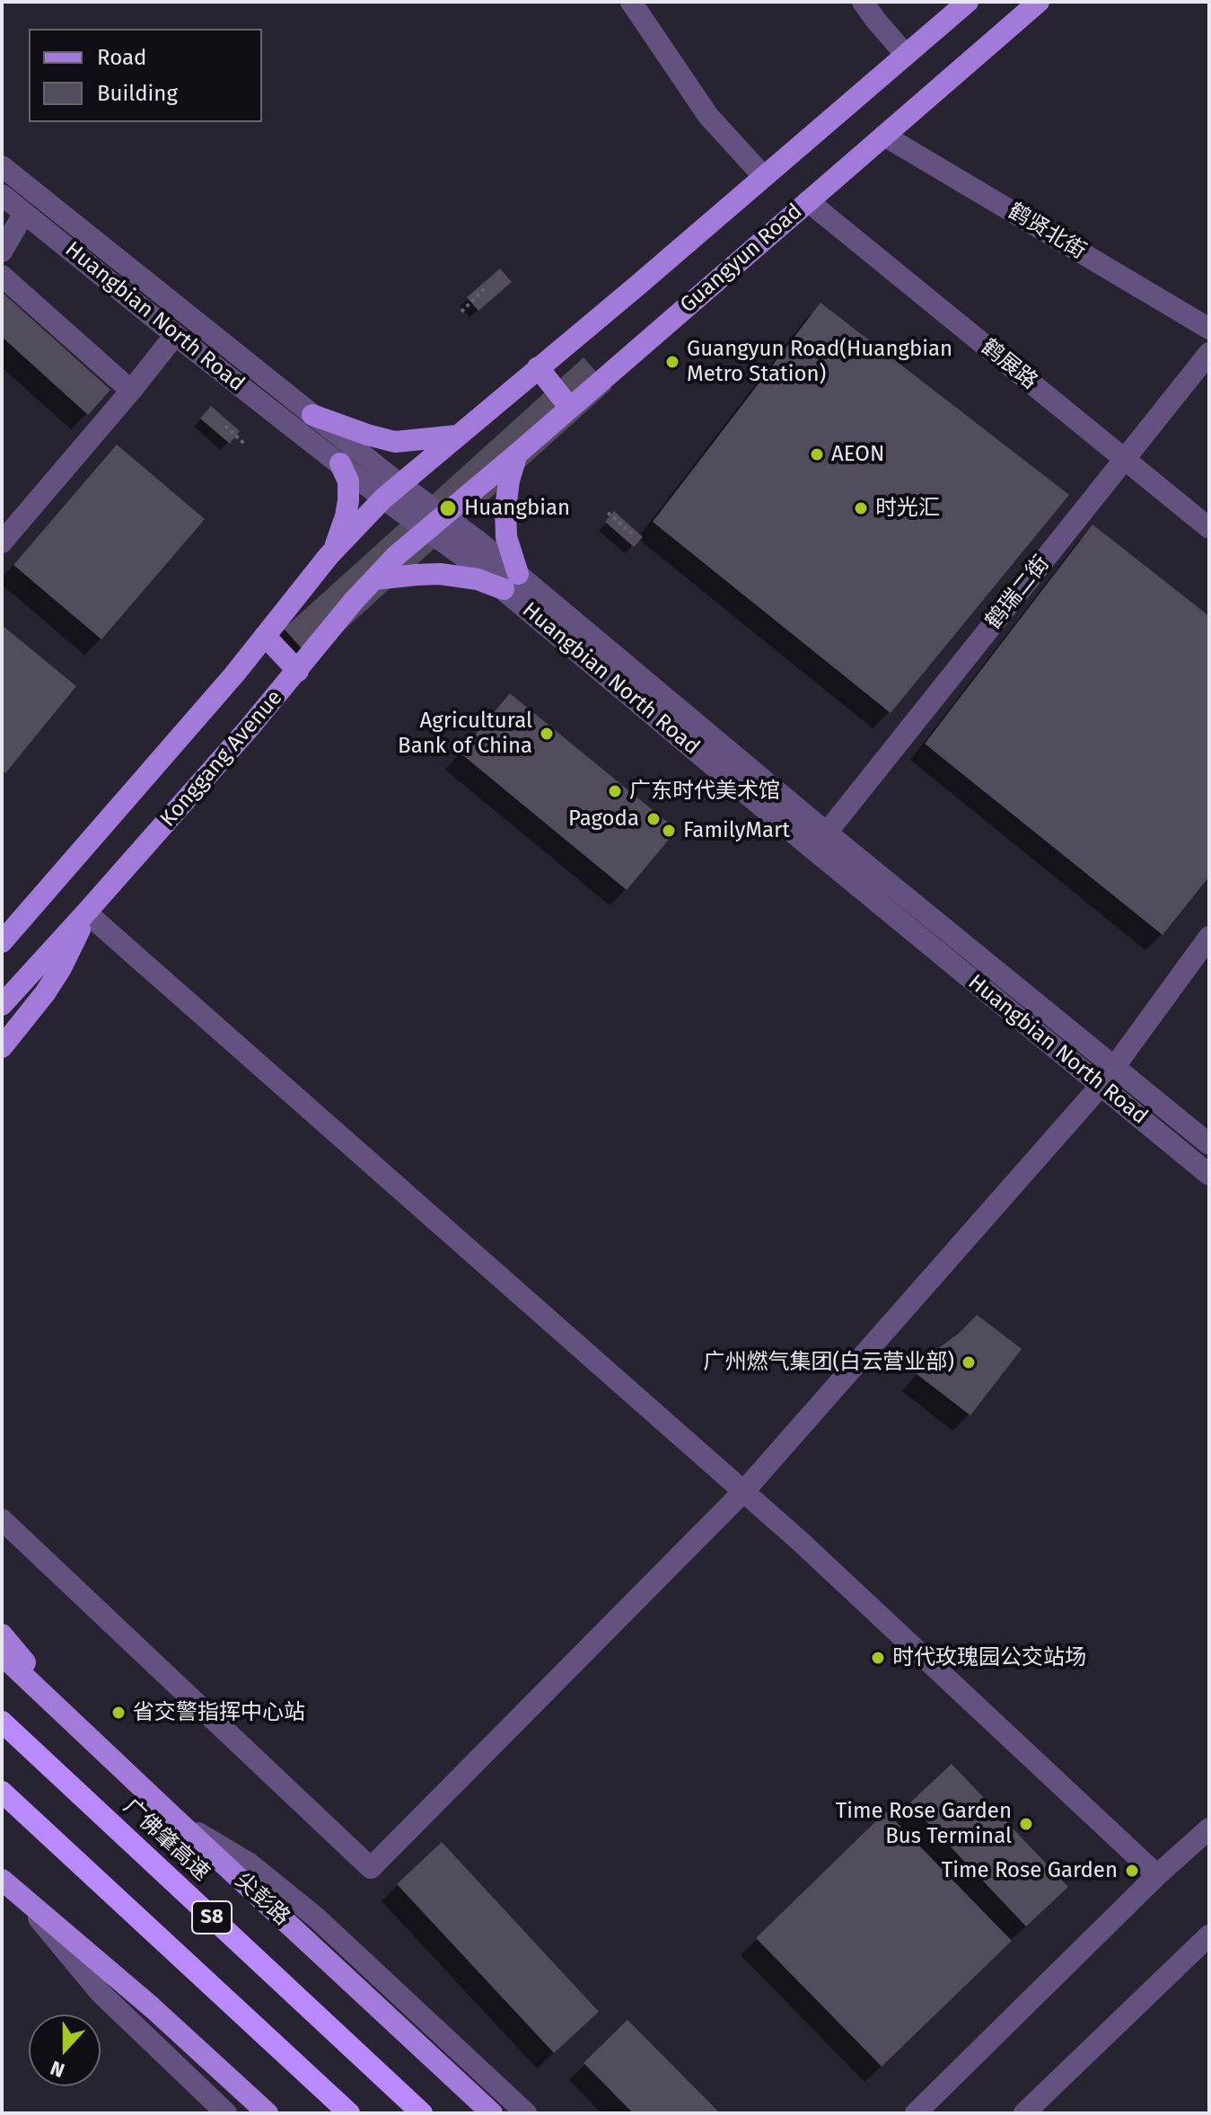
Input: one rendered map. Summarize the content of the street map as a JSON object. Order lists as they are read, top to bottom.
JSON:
{
  "streets": {
    "highway": ["广佛肇高速", "S8"],
    "main road": ["Guangyun Road", "Konggang Avenue", "尖彭路"],
    "street": [
      "鹤贤北街",
      "Huangbian North Road",
      "鹤展路",
      "鹤瑞二街"
    ]
  },
  "crossings": [
    ["鹤贤北街", "Guangyun Road"],
    ["Guangyun Road", "Huangbian North Road"],
    ["Guangyun Road", "鹤展路"],
    ["Guangyun Road", "Konggang Avenue"],
    ["Huangbian North Road", "鹤瑞二街"],
    ["Huangbian North Road", "Konggang Avenue"],
    ["鹤展路", "鹤瑞二街"]
  ],
  "places": [
    "Guangyun Road(Huangbian Metro Station)",
    "AEON",
    "Huangbian",
    "时光汇",
    "Agricultural Bank of China",
    "广东时代美术馆",
    "Pagoda",
    "FamilyMart",
    "广州燃气集团(白云营业部)",
    "时代玫瑰园公交站场",
    "省交警指挥中心站",
    "Time Rose Garden Bus Terminal",
    "Time Rose Garden"
  ],
  "legend": ["Road", "Building"],
  "north": "bottom"
}
